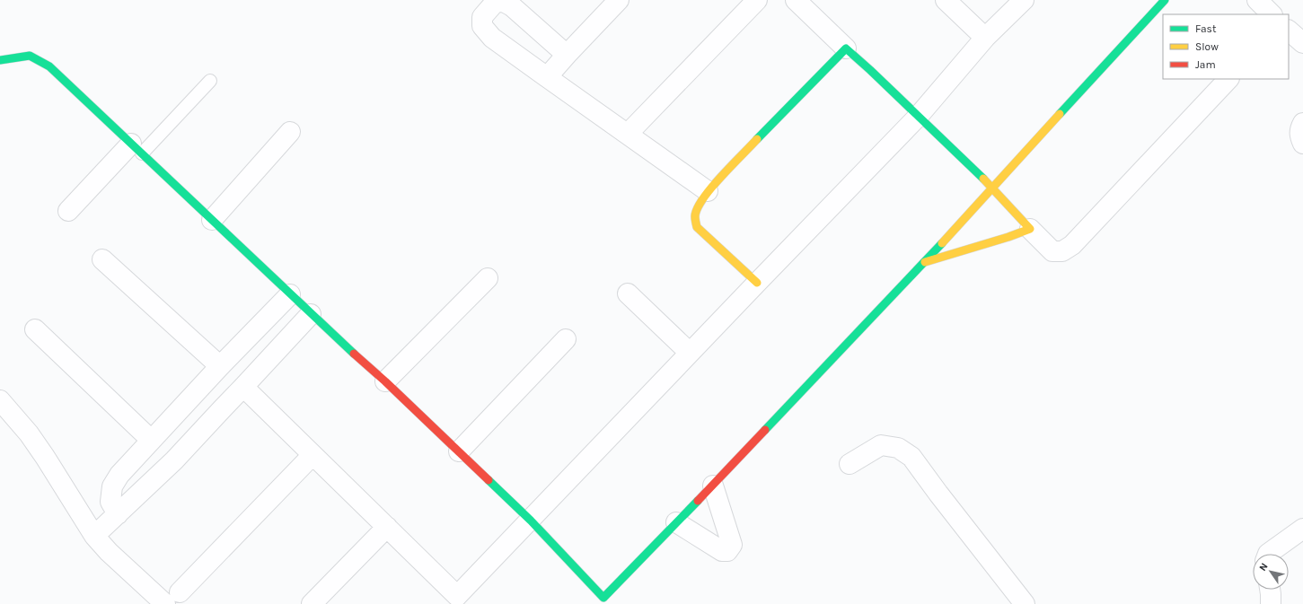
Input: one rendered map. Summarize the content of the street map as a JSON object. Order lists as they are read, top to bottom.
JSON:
{
  "legend": ["Fast", "Slow", "Jam"],
  "north": "top left"
}
